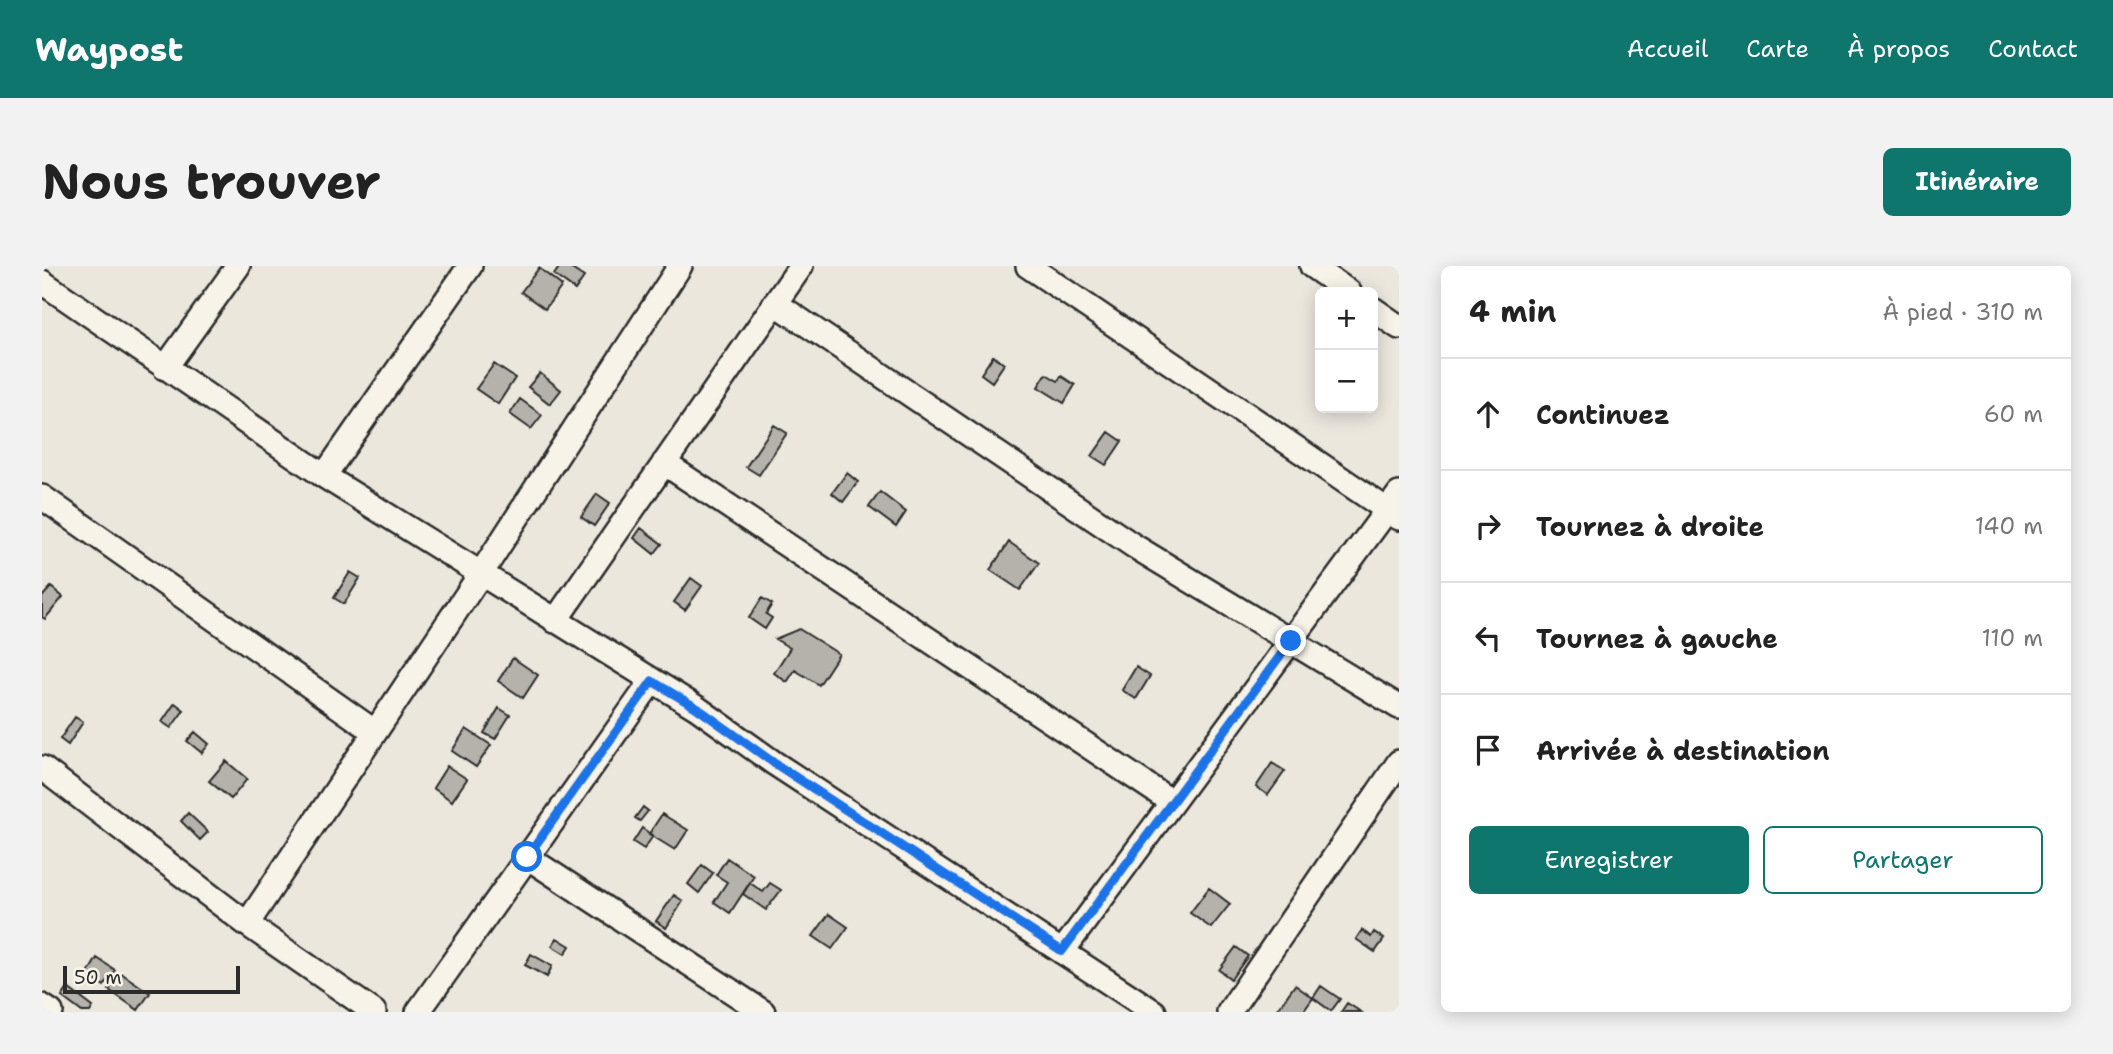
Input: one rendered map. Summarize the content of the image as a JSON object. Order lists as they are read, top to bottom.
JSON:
{
  "scale_bar": "50 m",
  "page": {
    "header": "Waypost",
    "nav": [
      "Accueil",
      "Carte",
      "À propos",
      "Contact"
    ],
    "buttons": [
      "Itinéraire",
      ["Enregistrer", "Partager"]
    ],
    "title": "Nous trouver",
    "heading": ["4 min", "À pied · 310 m"],
    "map_buttons": ["+", "−"],
    "list": [
      ["Continuez", "60 m"],
      ["Tournez à droite", "140 m"],
      ["Tournez à gauche", "110 m"],
      "Arrivée à destination"
    ],
    "scale": "50 m"
  }
}
